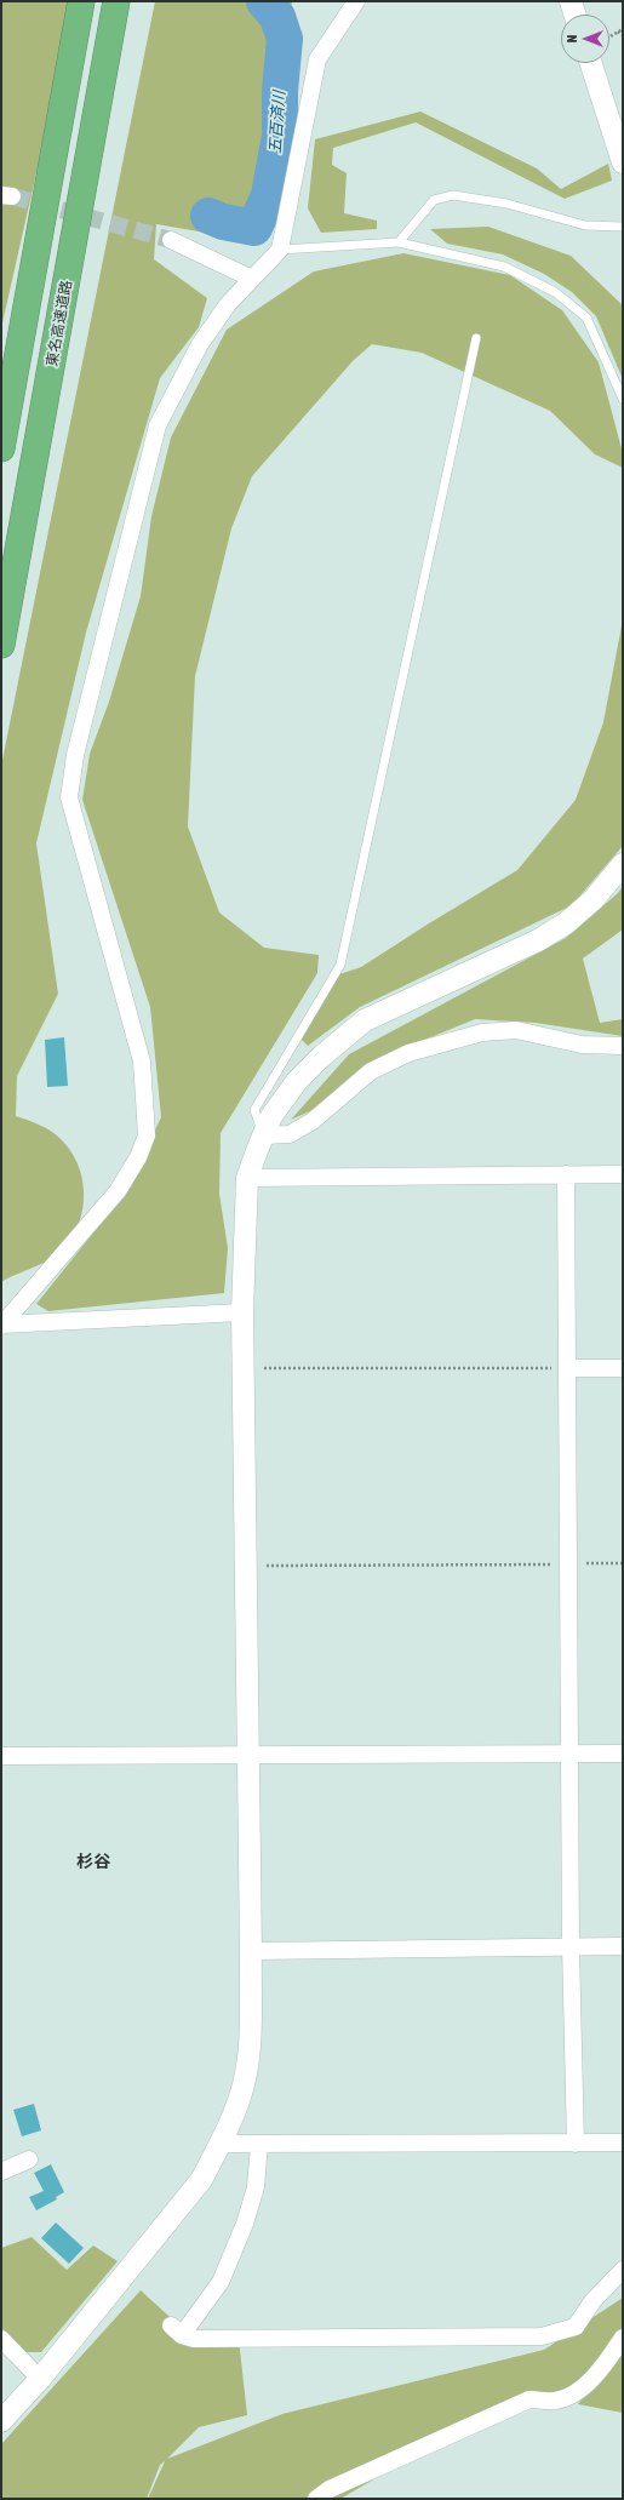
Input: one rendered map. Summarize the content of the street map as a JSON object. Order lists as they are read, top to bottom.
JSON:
{
  "streets": {
    "highway": ["東名高速道路"]
  },
  "districts": ["杉谷"],
  "water": ["五百済川"],
  "north": "left"
}
